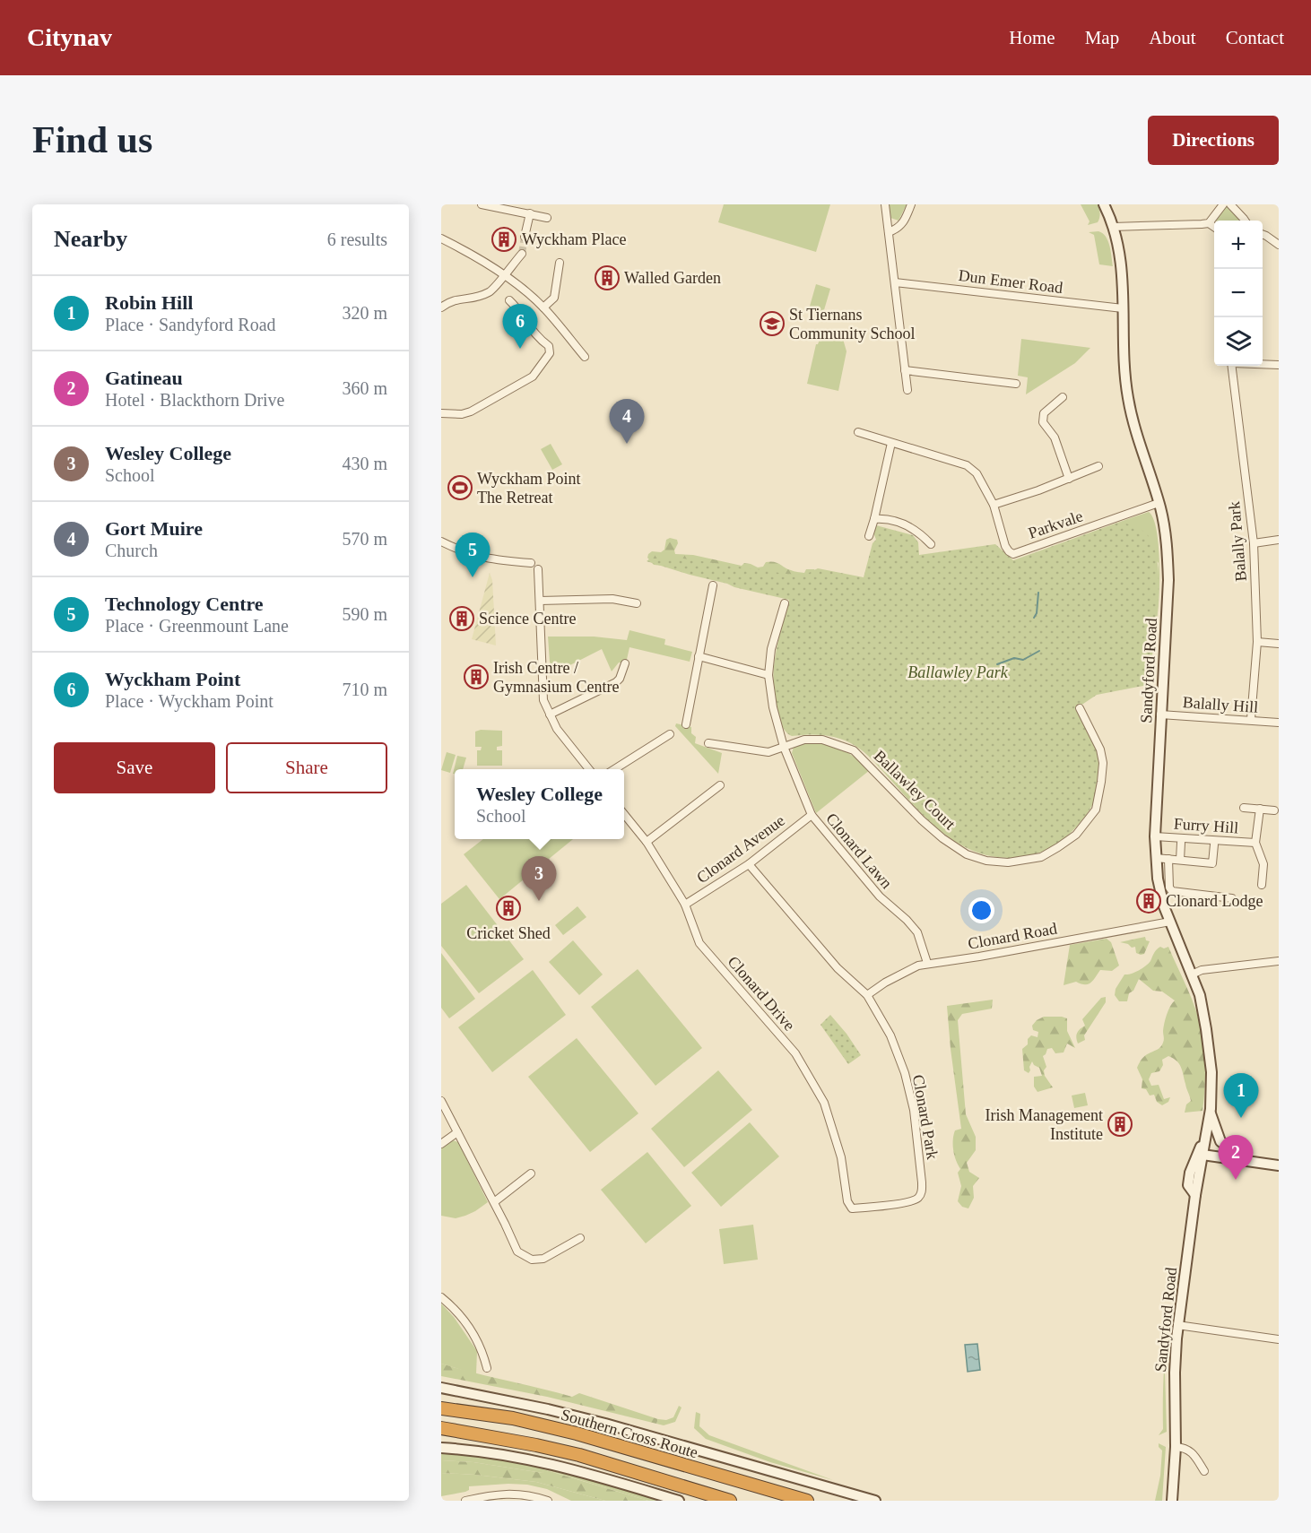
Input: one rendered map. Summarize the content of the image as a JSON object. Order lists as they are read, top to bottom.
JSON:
{
  "streets": {
    "highway": ["Southern Cross Route"],
    "main road": ["Sandyford Road"],
    "street": [
      "Dun Emer Road",
      "Parkvale",
      "Balally Park",
      "Balally Hill",
      "Ballawley Court",
      "Furry Hill",
      "Clonard Avenue",
      "Clonard Lawn",
      "Clonard Road",
      "Clonard Drive",
      "Clonard Park"
    ]
  },
  "crossings": [
    ["Dun Emer Road", "Sandyford Road"],
    ["Parkvale", "Sandyford Road"],
    ["Balally Park", "Balally Hill"],
    ["Sandyford Road", "Balally Hill"],
    ["Sandyford Road", "Furry Hill"],
    ["Sandyford Road", "Clonard Road"],
    ["Ballawley Court", "Clonard Lawn"],
    ["Clonard Avenue", "Clonard Lawn"],
    ["Clonard Avenue", "Clonard Drive"],
    ["Clonard Avenue", "Clonard Park"],
    ["Clonard Lawn", "Clonard Road"],
    ["Clonard Road", "Clonard Park"],
    ["Clonard Drive", "Clonard Park"]
  ],
  "parks": ["Ballawley Park"],
  "places": {
    "building": [
      "Wyckham Place",
      "Walled Garden",
      "Science Centre",
      "Irish Centre / Gymnasium Centre",
      "Clonard Lodge",
      "Cricket Shed",
      "Irish Management Institute"
    ],
    "school or university": ["St Tiernans Community School"],
    "sports": ["Wyckham Point The Retreat"]
  },
  "page": {
    "header": "Citynav",
    "nav": [
      "Home",
      "Map",
      "About",
      "Contact"
    ],
    "buttons": [
      "Directions",
      ["Save", "Share"]
    ],
    "title": "Find us",
    "heading": ["Nearby", "6 results"],
    "map_buttons": ["+", "−"],
    "list": [
      {
        "mark": "1",
        "name": "Robin Hill",
        "note": "Place · Sandyford Road",
        "value": "320 m"
      },
      {
        "mark": "2",
        "name": "Gatineau",
        "note": "Hotel · Blackthorn Drive",
        "value": "360 m"
      },
      {
        "mark": "3",
        "name": "Wesley College",
        "note": "School",
        "value": "430 m"
      },
      {
        "mark": "4",
        "name": "Gort Muire",
        "note": "Church",
        "value": "570 m"
      },
      {
        "mark": "5",
        "name": "Technology Centre",
        "note": "Place · Greenmount Lane",
        "value": "590 m"
      },
      {
        "mark": "6",
        "name": "Wyckham Point",
        "note": "Place · Wyckham Point",
        "value": "710 m"
      }
    ],
    "pins": [
      "6",
      "4",
      "5",
      "3",
      "1",
      "2"
    ],
    "popup": ["Wesley College", "School"]
  }
}
